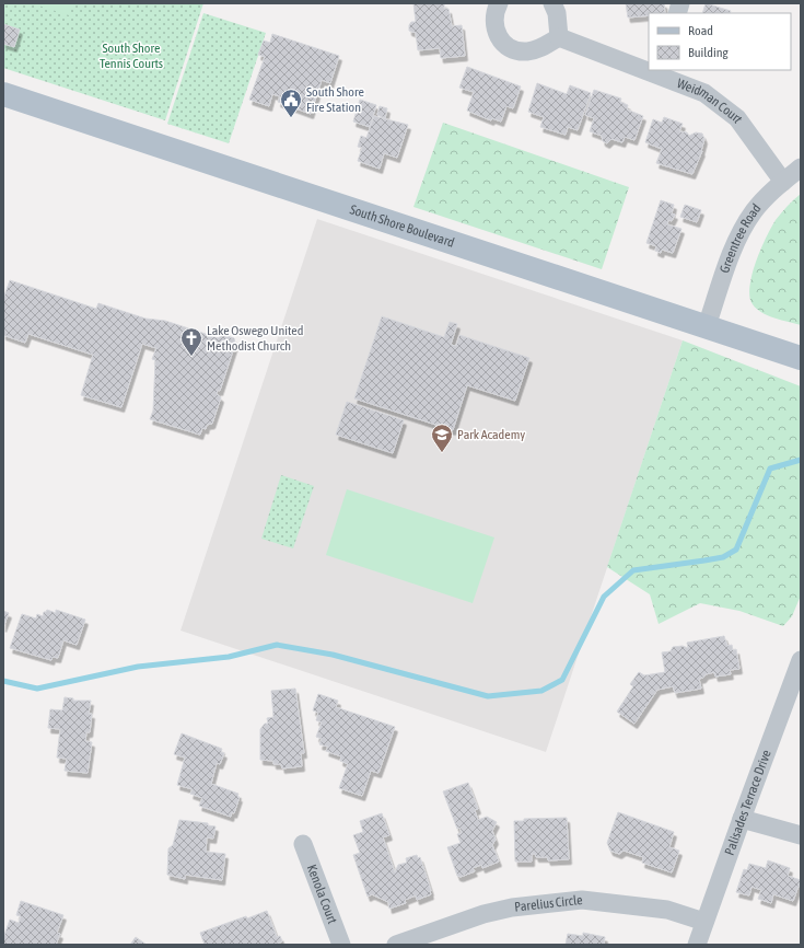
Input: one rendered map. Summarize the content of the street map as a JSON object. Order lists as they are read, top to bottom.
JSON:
{
  "streets": {
    "main road": ["South Shore Boulevard"],
    "street": [
      "Weidman Court",
      "Greentree Road",
      "Palisades Terrace Drive",
      "Kenola Court",
      "Parelius Circle"
    ]
  },
  "crossings": [
    ["Weidman Court", "Greentree Road"],
    ["South Shore Boulevard", "Greentree Road"],
    ["Palisades Terrace Drive", "Parelius Circle"]
  ],
  "parks": ["South Shore Tennis Courts"],
  "places": {
    "public building": ["South Shore Fire Station"],
    "church": ["Lake Oswego United Methodist Church"],
    "school or university": ["Park Academy"]
  },
  "legend": ["Road", "Building"]
}
